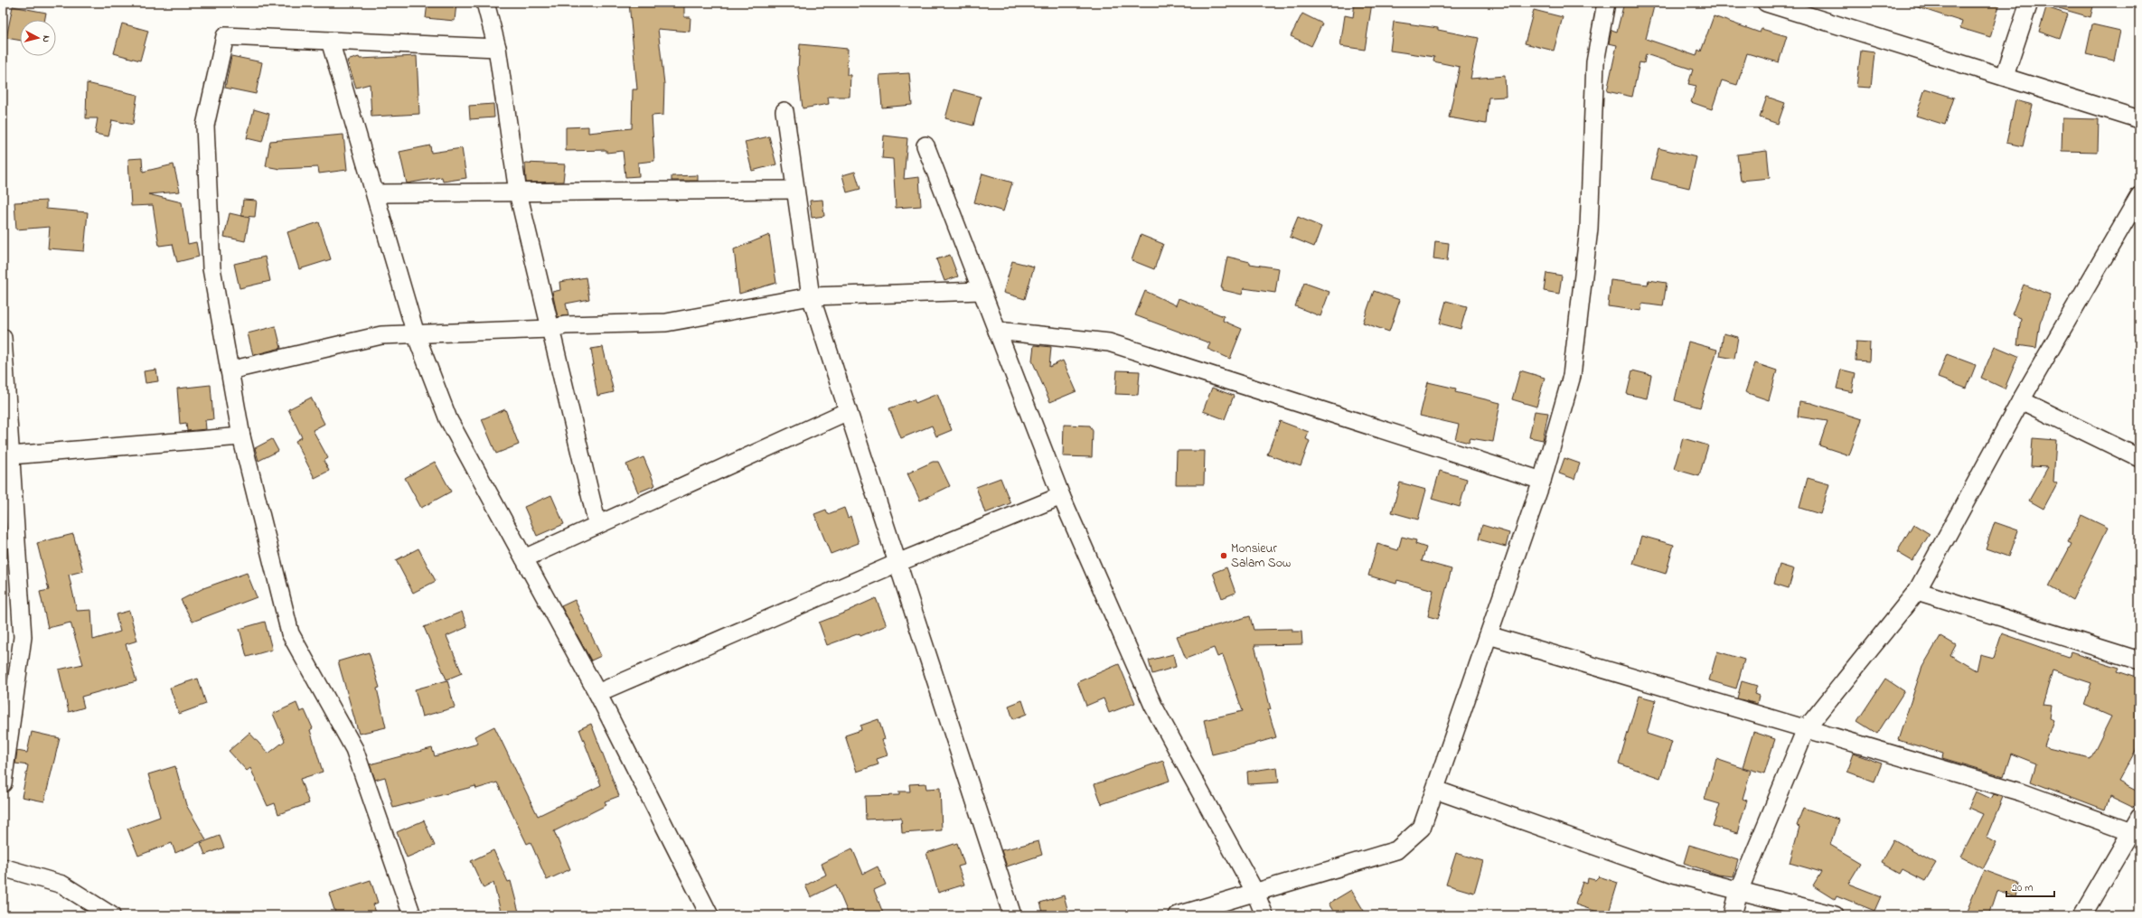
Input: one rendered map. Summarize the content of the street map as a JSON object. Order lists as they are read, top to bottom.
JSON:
{
  "places": ["Monsieur Salam Sow"],
  "scale_bar": "20 m",
  "north": "right"
}
